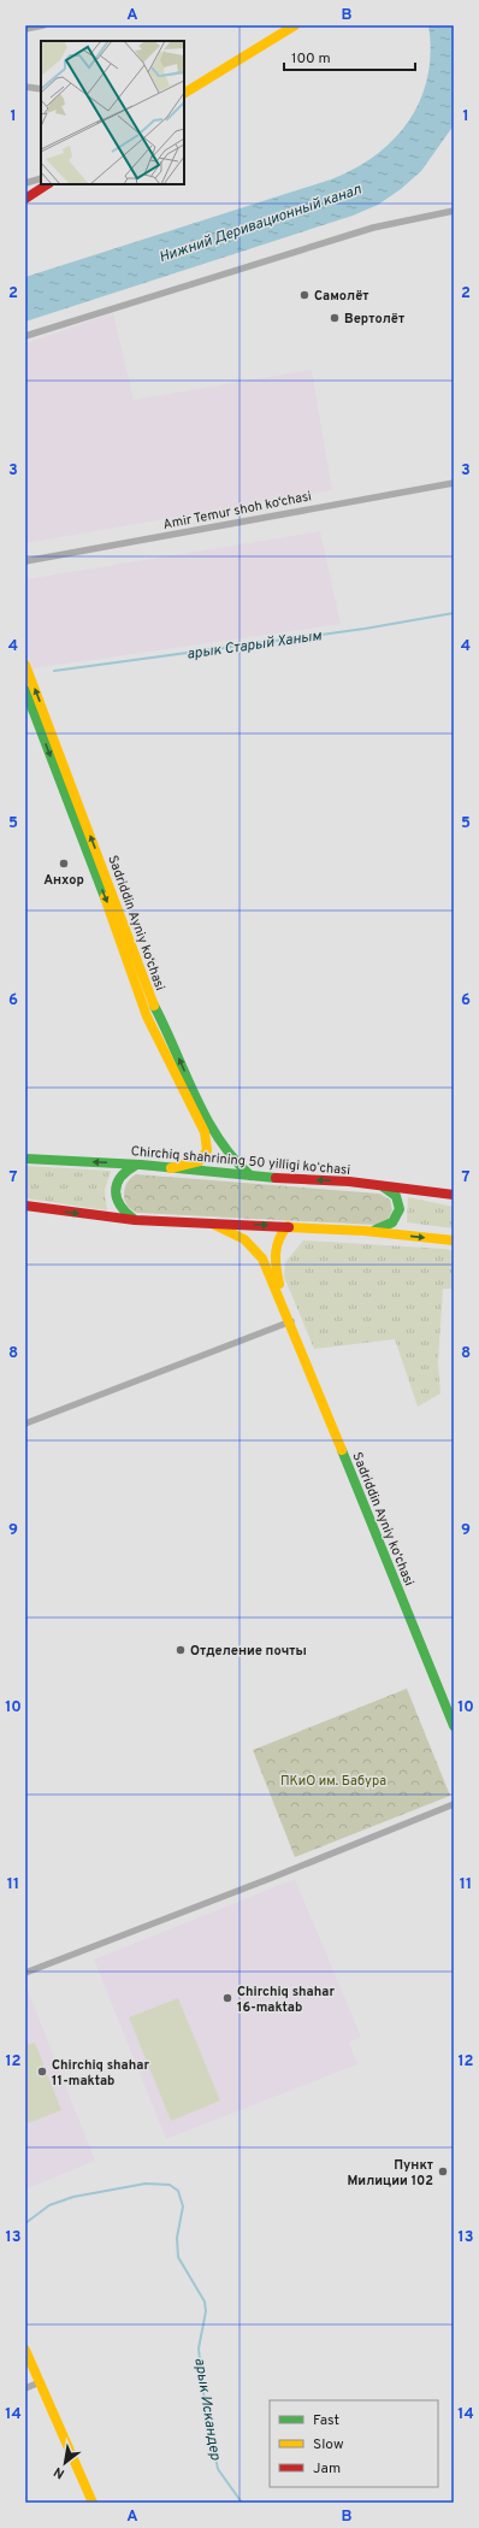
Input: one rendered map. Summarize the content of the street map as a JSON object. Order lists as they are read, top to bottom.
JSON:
{
  "streets": {
    "main road": ["Sadriddin Ayniy ko‘chasi", "Chirchiq shahrining 50 yilligi koʻchasi"],
    "street": ["Amir Temur shoh ko‘chasi"]
  },
  "crossings": [
    ["Sadriddin Ayniy ko‘chasi", "Chirchiq shahrining 50 yilligi koʻchasi"]
  ],
  "water": ["Нижний Деривационный канал", "арык Старый Ханым", "арык Искандер"],
  "parks": ["ПКиО им. Бабура"],
  "places": [
    "Самолёт",
    "Вертолёт",
    "Анхор",
    "Отделение почты",
    "Chirchiq shahar 16-maktab",
    "Chirchiq shahar 11-maktab",
    "Пункт Милиции 102"
  ],
  "legend": ["Fast", "Slow", "Jam"],
  "scale_bar": "100 m",
  "north": "bottom left",
  "grid": {
    "columns": ["A", "B"],
    "rows": [
      "1",
      "2",
      "3",
      "4",
      "5",
      "6",
      "7",
      "8",
      "9",
      "10",
      "11",
      "12",
      "13",
      "14"
    ]
  }
}
